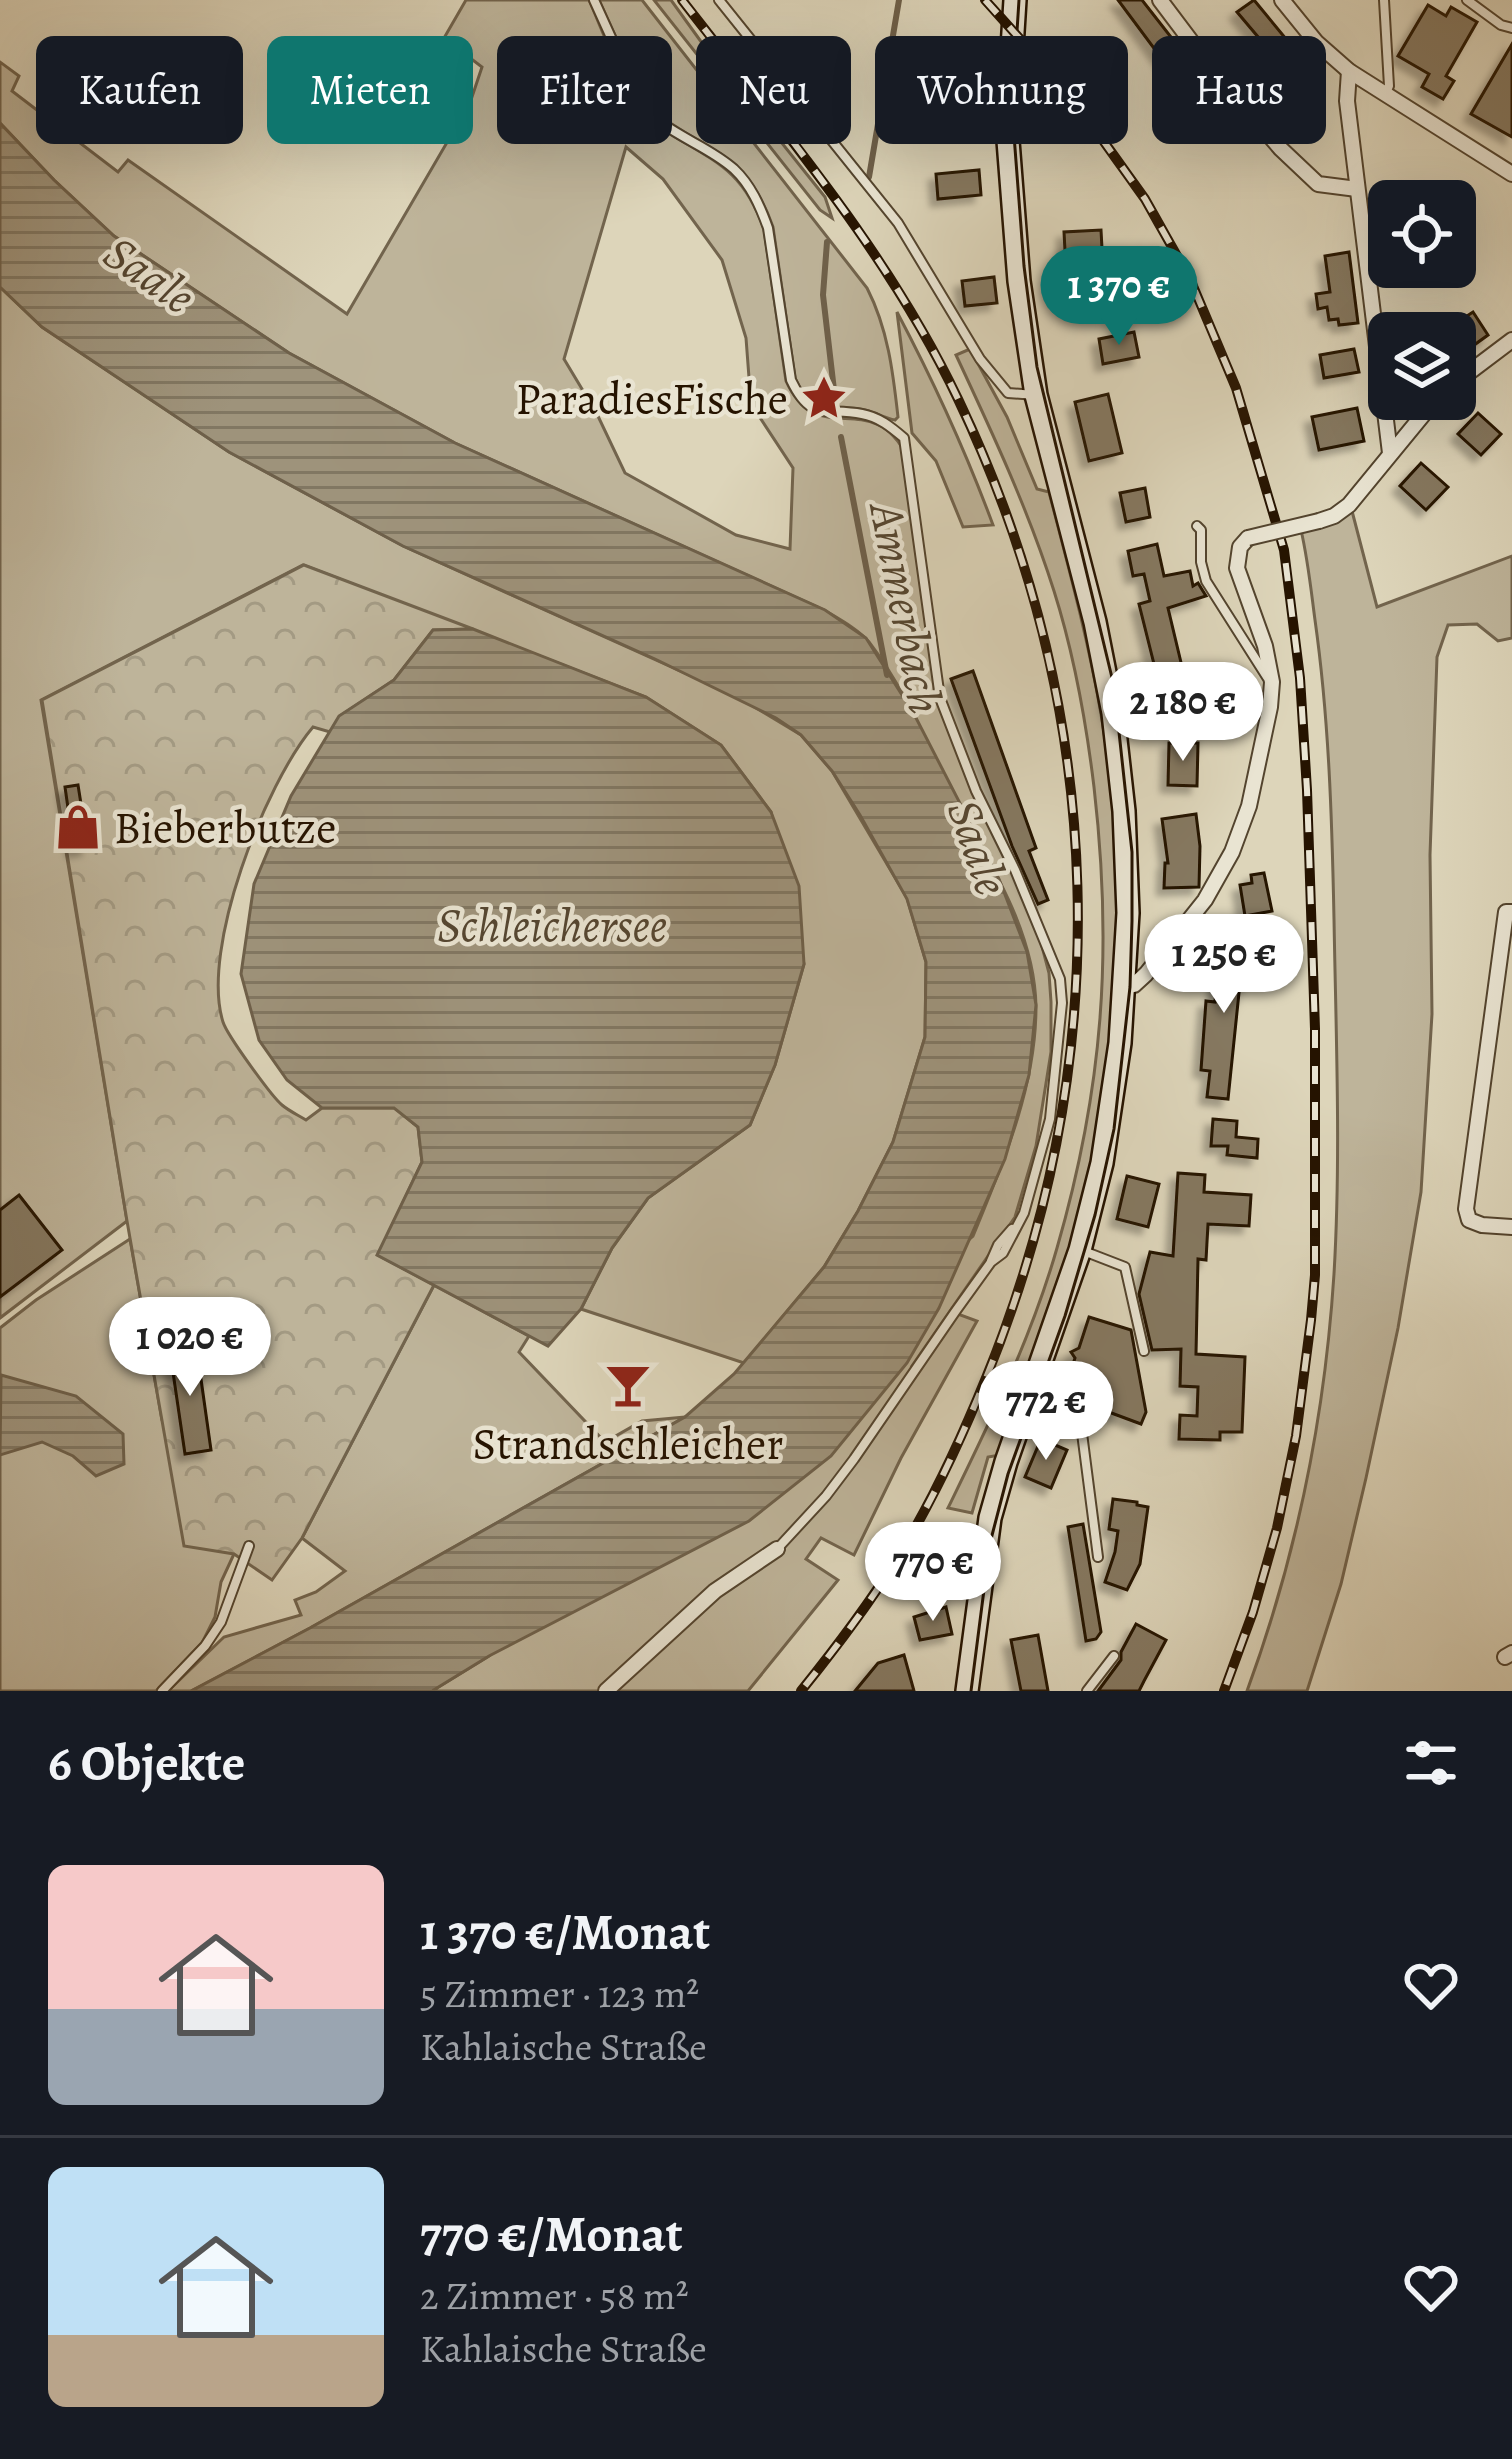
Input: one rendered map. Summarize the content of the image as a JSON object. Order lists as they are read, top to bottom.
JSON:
{
  "water": ["Saale", "Ammerbach", "Schleichersee"],
  "places": {
    "place": ["ParadiesFische"],
    "shop": ["Bieberbutze"],
    "bar": ["Strandschleicher"]
  },
  "page": {
    "chip": [
      "Kaufen",
      "Mieten",
      "Filter",
      "Neu",
      "Wohnung",
      "Haus"
    ],
    "price": [
      "1 370 €",
      "2 180 €",
      "1 250 €",
      "1 020 €",
      "772 €",
      "770 €"
    ],
    "heading": "6 Objekte",
    "list": [
      {
        "name": "1 370 €/Monat",
        "note": "5 Zimmer · 123 m² · Kahlaische Straße"
      },
      {
        "name": "770 €/Monat",
        "note": "2 Zimmer · 58 m² · Kahlaische Straße"
      }
    ]
  }
}
